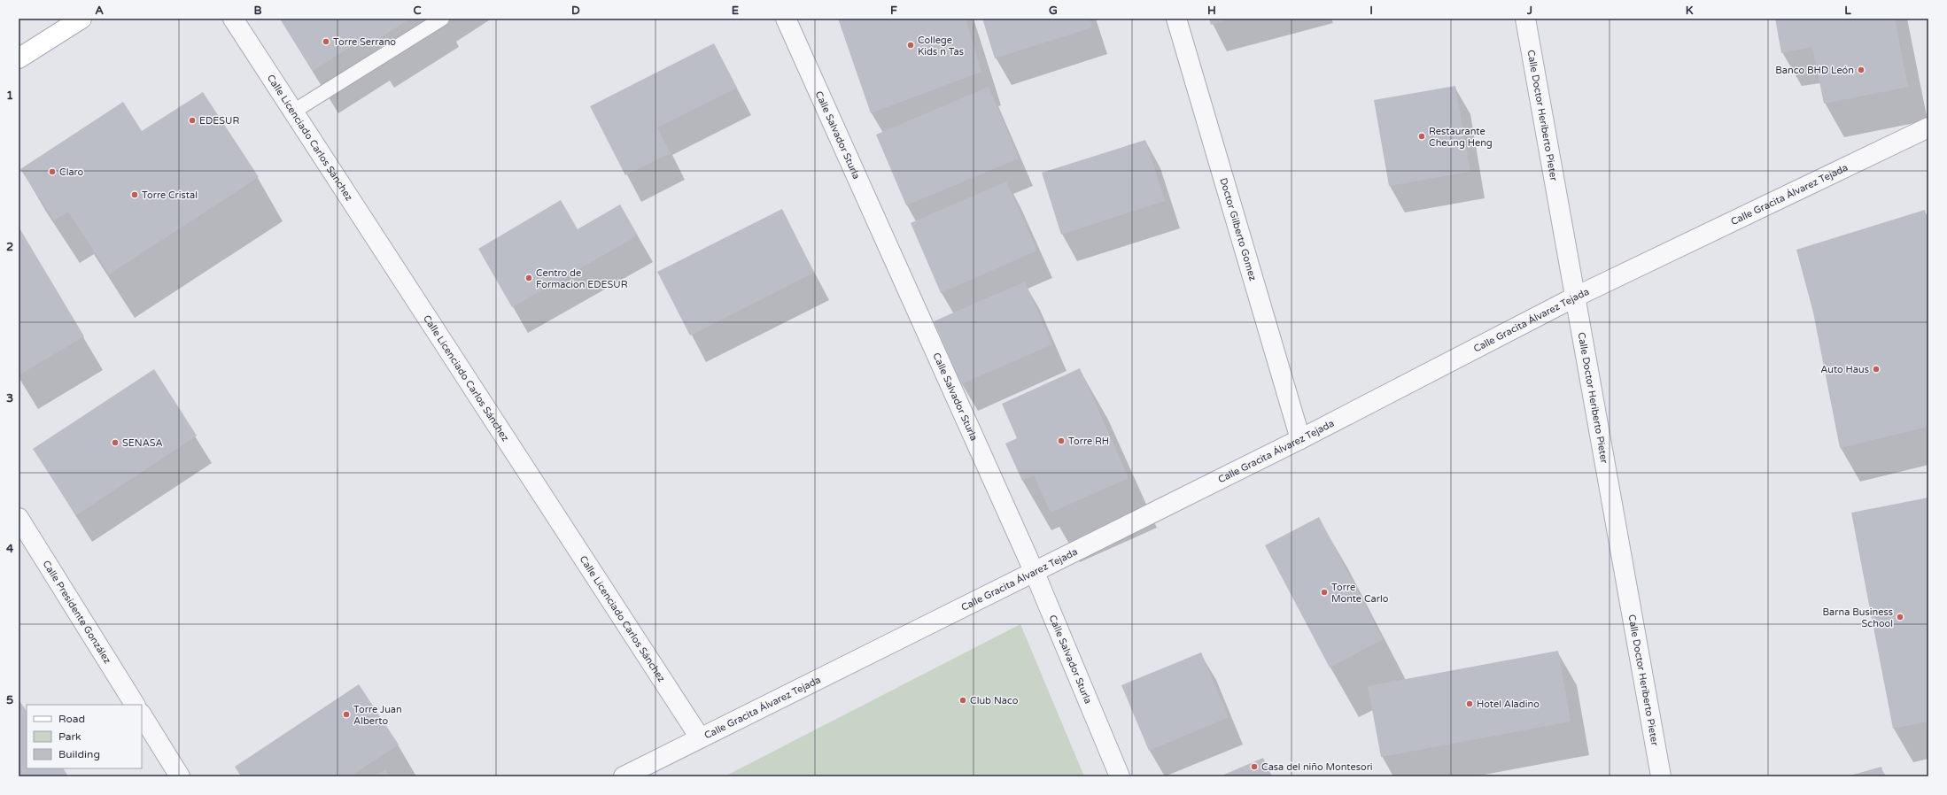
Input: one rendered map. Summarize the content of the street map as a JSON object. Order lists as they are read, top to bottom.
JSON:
{
  "streets": {
    "street": [
      "Calle Doctor Heriberto Pieter",
      "Calle Salvador Sturla",
      "Calle Licenciado Carlos Sánchez",
      "Calle Gracita Álvarez Tejada",
      "Doctor Gilberto Gomez",
      "Calle Presidente González"
    ]
  },
  "crossings": [
    ["Calle Doctor Heriberto Pieter", "Calle Gracita Álvarez Tejada"],
    ["Calle Salvador Sturla", "Calle Gracita Álvarez Tejada"],
    ["Calle Licenciado Carlos Sánchez", "Calle Gracita Álvarez Tejada"],
    ["Calle Gracita Álvarez Tejada", "Doctor Gilberto Gomez"]
  ],
  "places": [
    "Torre Serrano",
    "College Kids n Tas",
    "Banco BHD León",
    "EDESUR",
    "Restaurante Cheung Heng",
    "Claro",
    "Torre Cristal",
    "Centro de Formacion EDESUR",
    "Auto Haus",
    "Torre RH",
    "SENASA",
    "Torre Monte Carlo",
    "Barna Business School",
    "Club Naco",
    "Hotel Aladino",
    "Torre Juan Alberto",
    "Casa del niño Montesori"
  ],
  "legend": ["Road", "Park", "Building"],
  "grid": {
    "columns": [
      "A",
      "B",
      "C",
      "D",
      "E",
      "F",
      "G",
      "H",
      "I",
      "J",
      "K",
      "L"
    ],
    "rows": [
      "1",
      "2",
      "3",
      "4",
      "5"
    ]
  }
}
